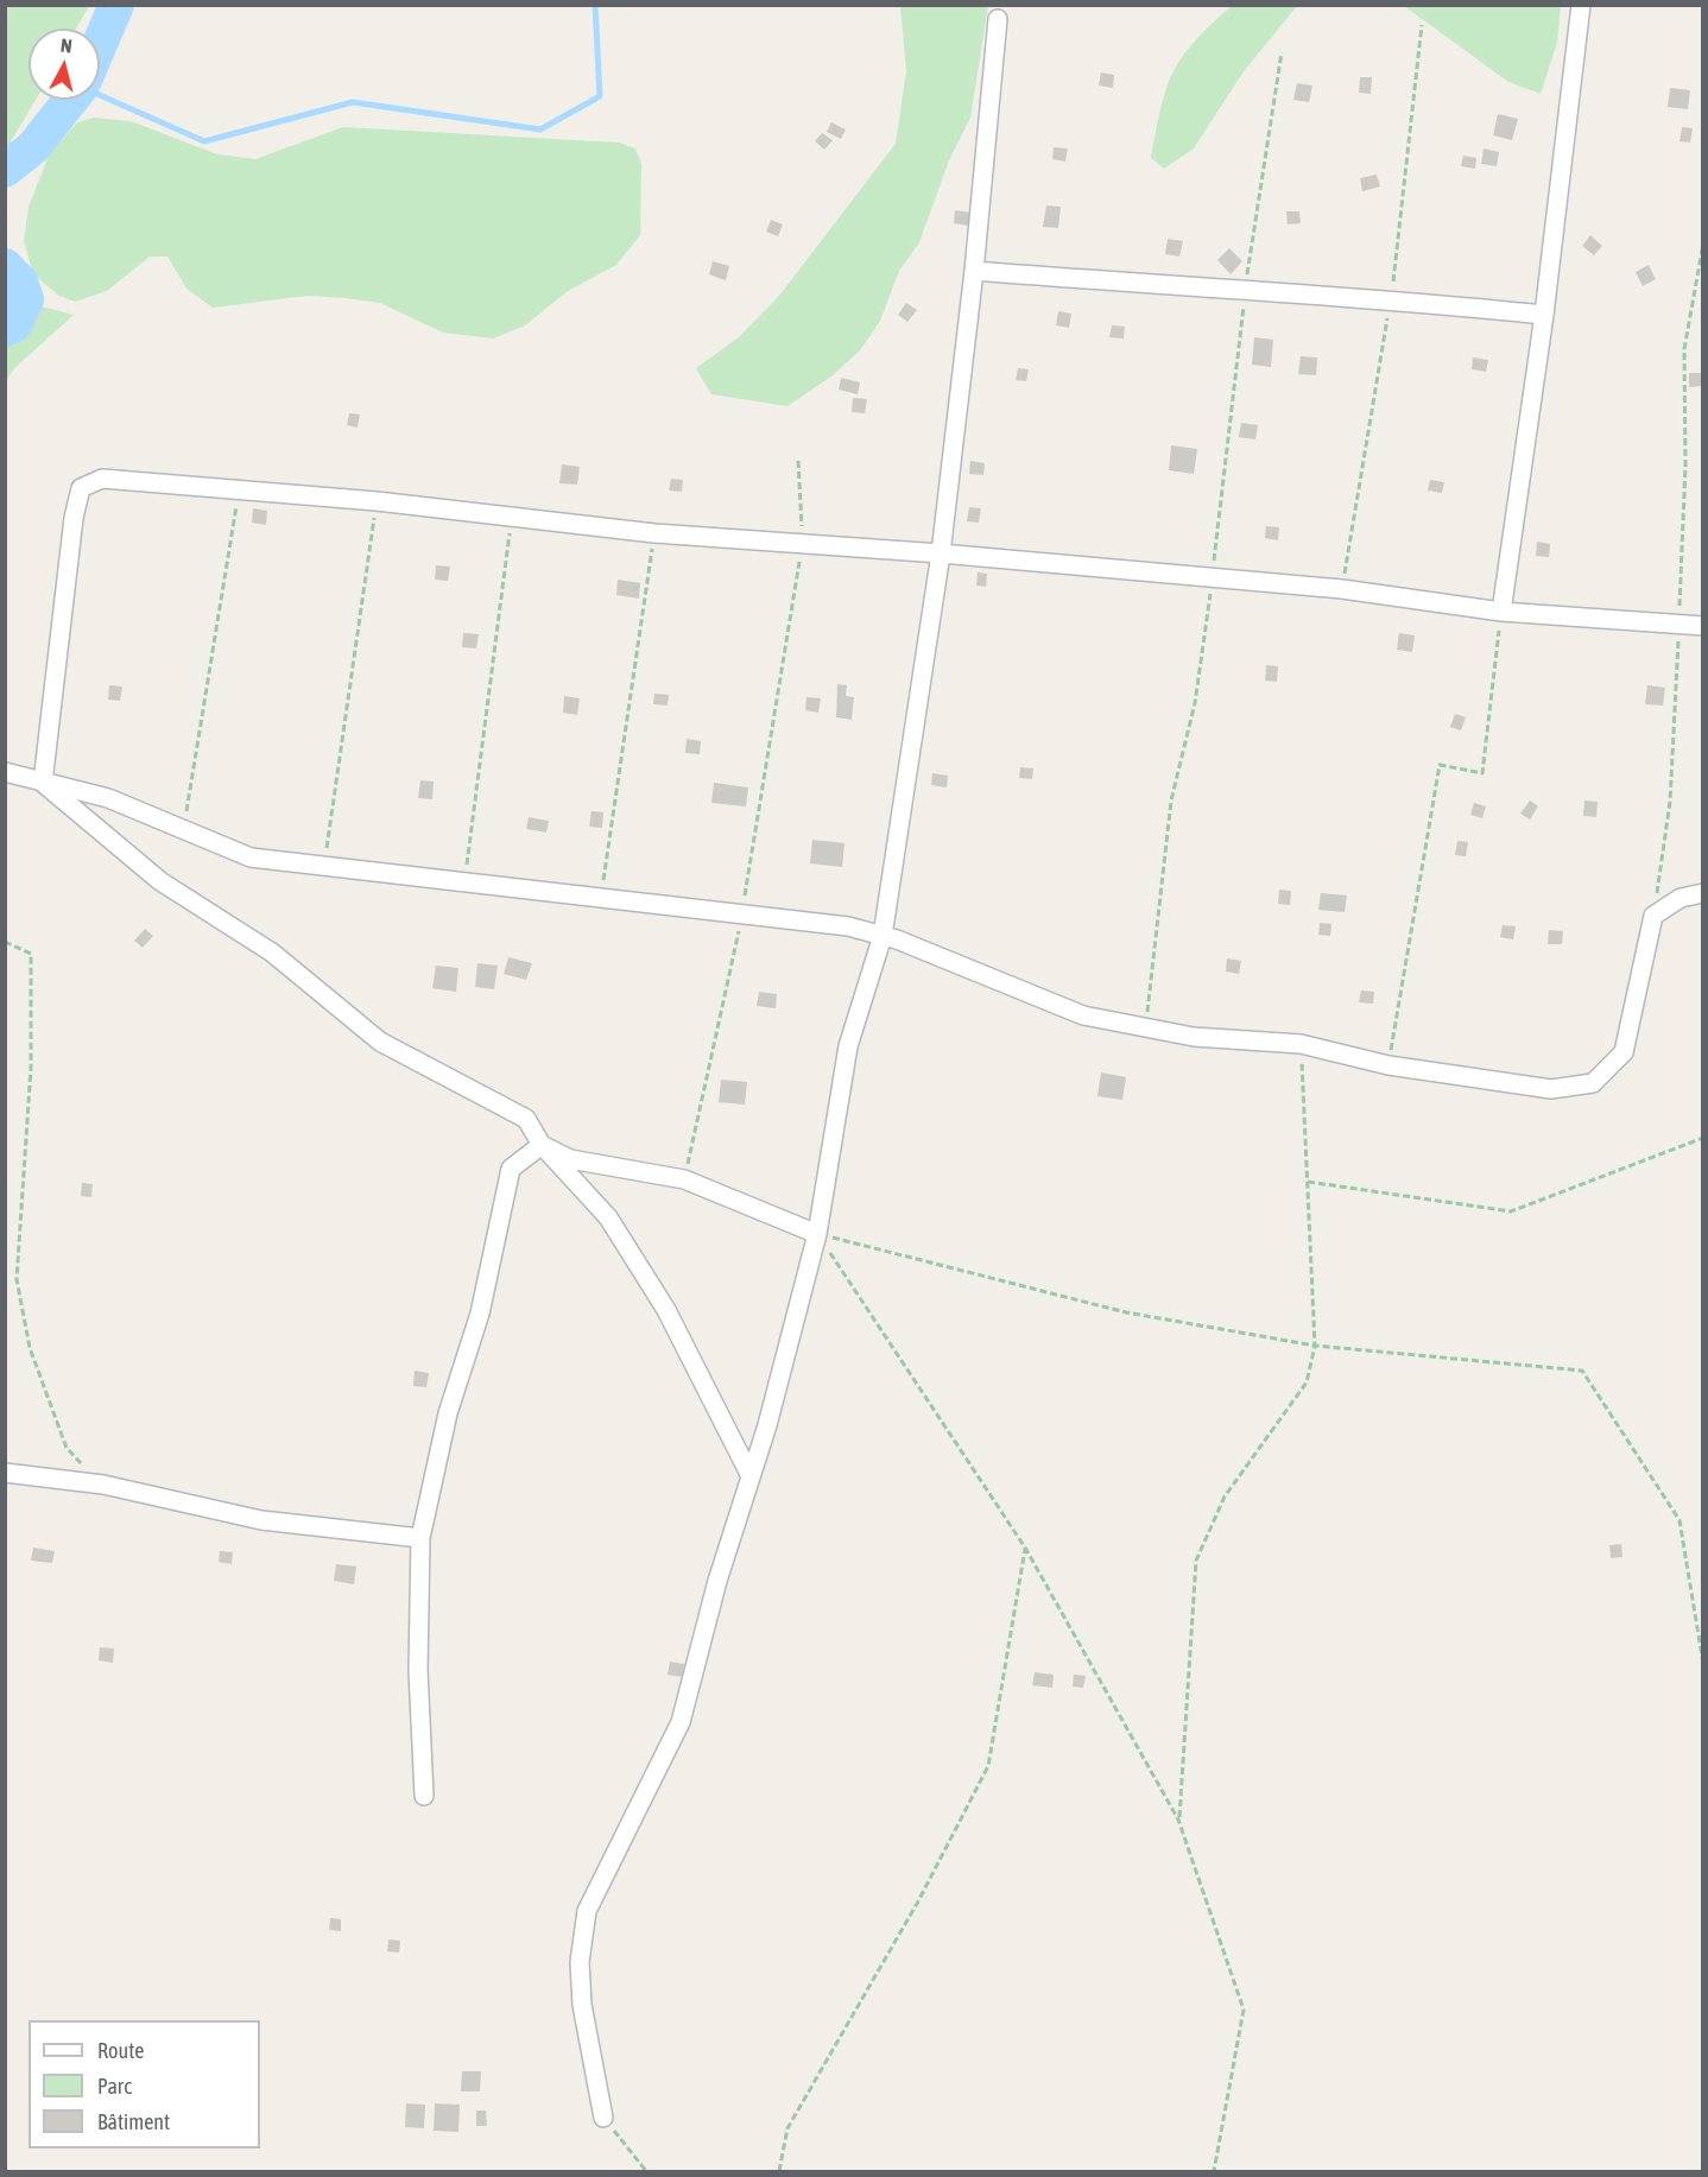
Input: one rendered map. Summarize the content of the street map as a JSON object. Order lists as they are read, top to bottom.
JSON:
{
  "legend": ["Route", "Parc", "Bâtiment"],
  "north": "top"
}
